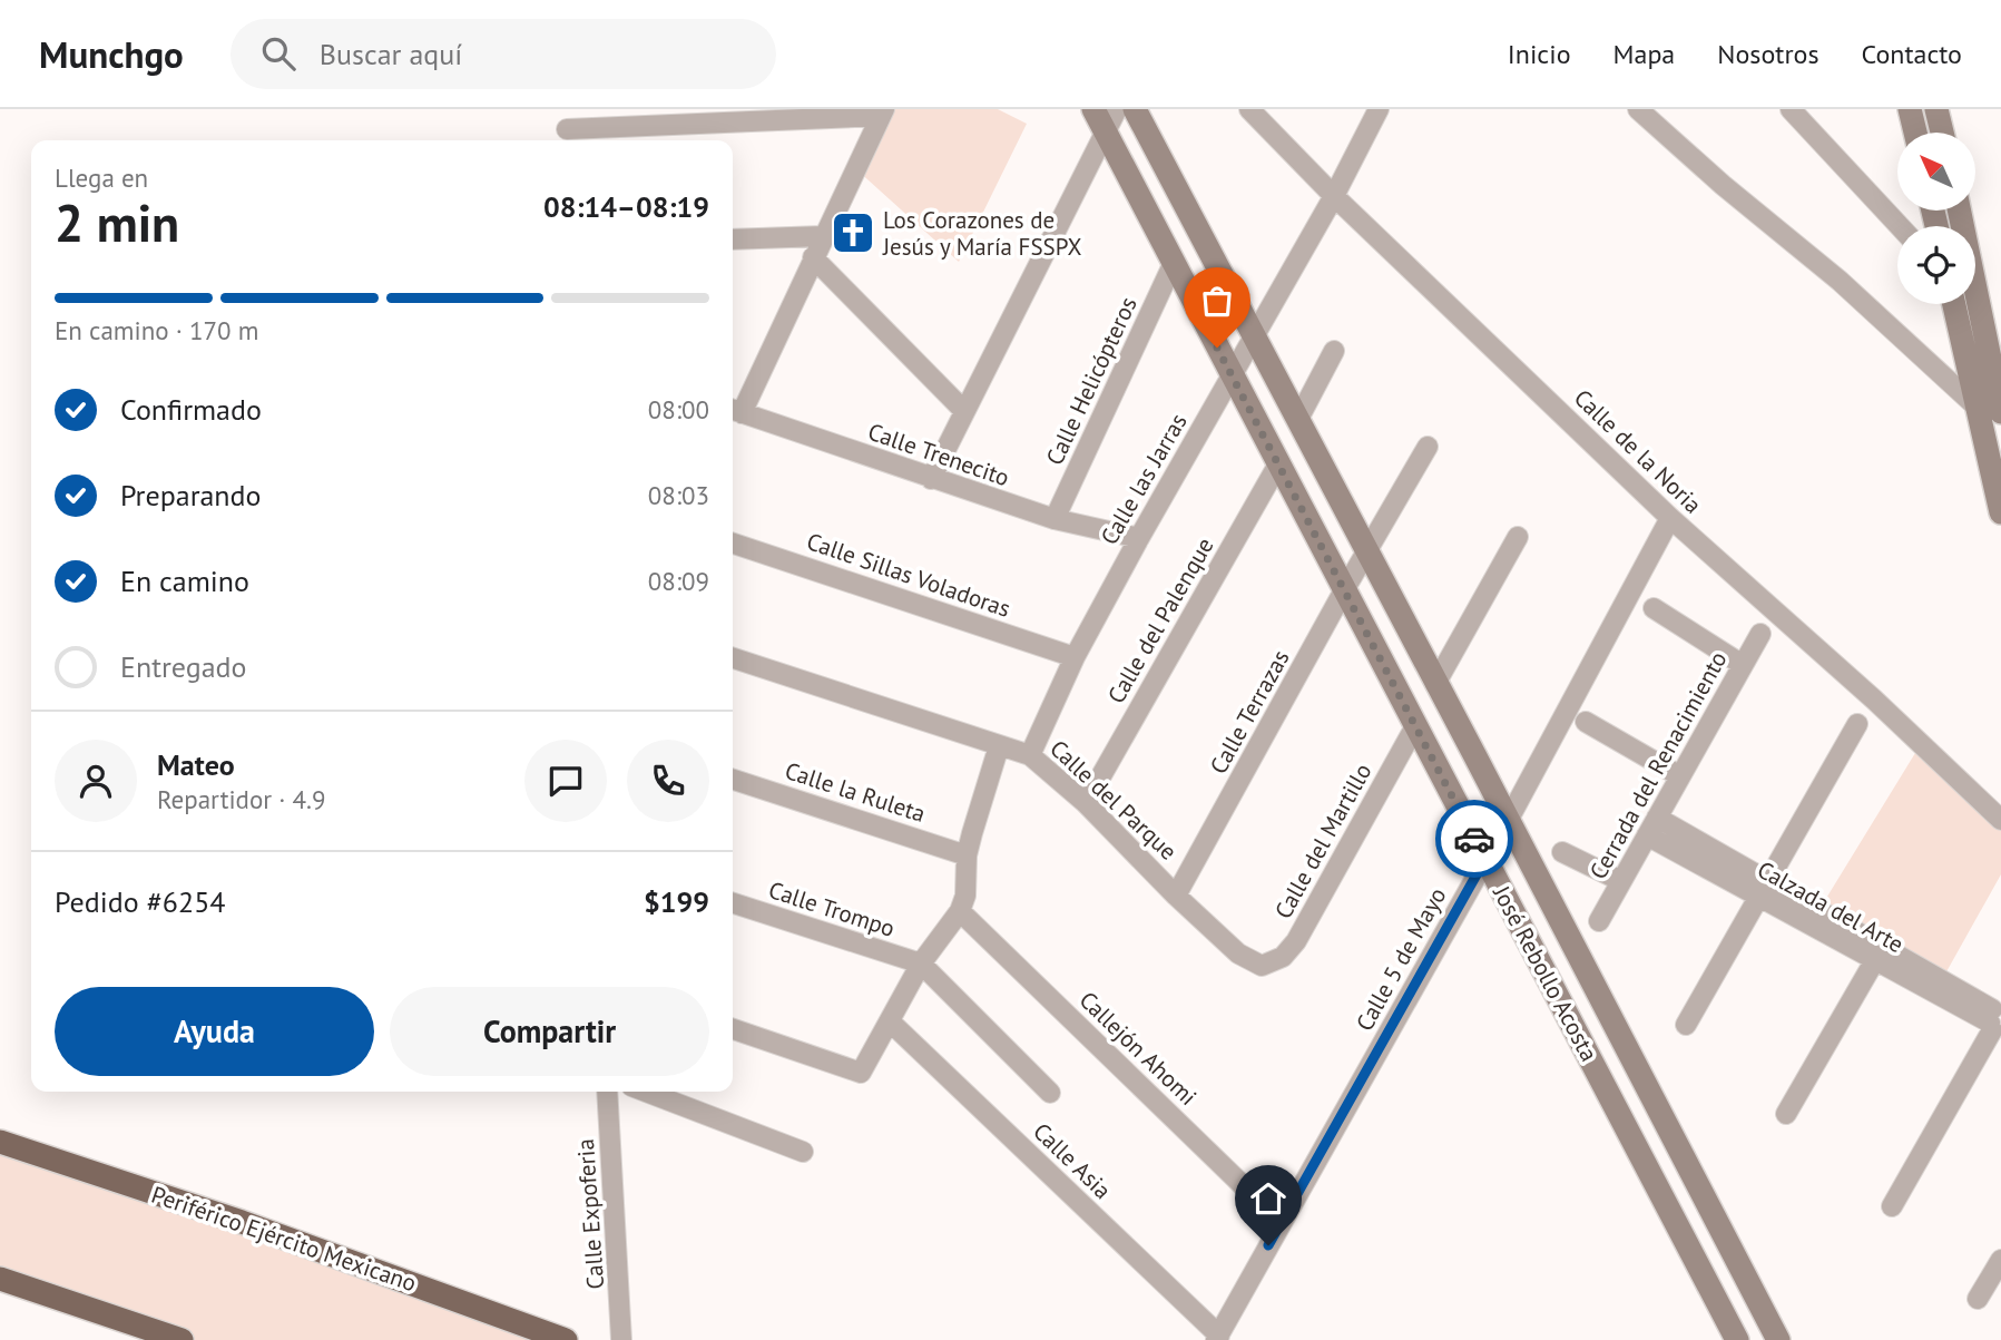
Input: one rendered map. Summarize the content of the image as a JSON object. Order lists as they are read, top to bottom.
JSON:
{
  "streets": {
    "highway": ["Periférico Ejército Mexicano"],
    "main road": ["José Rebollo Acosta"],
    "street": [
      "Calle Helicópteros",
      "Calle de la Noria",
      "Calle Trenecito",
      "Calle las Jarras",
      "Calle Sillas Voladoras",
      "Calle del Palenque",
      "Calle Terrazas",
      "Cerrada del Renacimiento",
      "Calle la Ruleta",
      "Calle del Parque",
      "Calle del Martillo",
      "Calzada del Arte",
      "Calle Trompo",
      "Calle 5 de Mayo",
      "Callejón Ahomi",
      "Calle Asia",
      "Calle Expoferia"
    ]
  },
  "crossings": [
    ["Calle Helicópteros", "Calle Trenecito"],
    ["Calle Helicópteros", "José Rebollo Acosta"],
    ["Calle de la Noria", "Calle las Jarras"],
    ["Calle de la Noria", "Calle 5 de Mayo"],
    ["Calle Trenecito", "Calle las Jarras"],
    ["Calle las Jarras", "Calle Sillas Voladoras"],
    ["Calle las Jarras", "Calle del Parque"],
    ["Calle las Jarras", "José Rebollo Acosta"],
    ["Calle del Palenque", "Calle del Parque"],
    ["Calle del Palenque", "José Rebollo Acosta"],
    ["Calle Terrazas", "Calle del Parque"],
    ["Calle Terrazas", "José Rebollo Acosta"],
    ["Cerrada del Renacimiento", "Calzada del Arte"],
    ["Calle del Parque", "Calle del Martillo"],
    ["Calle del Martillo", "José Rebollo Acosta"],
    ["Calle 5 de Mayo", "José Rebollo Acosta"],
    ["Calle 5 de Mayo", "Callejón Ahomi"],
    ["Calle 5 de Mayo", "Calle Asia"]
  ],
  "places": {
    "church": ["Los Corazones de Jesús y María FSSPX"]
  },
  "north": "top left",
  "page": {
    "header": "Munchgo",
    "search": "Buscar aquí",
    "nav": [
      "Inicio",
      "Mapa",
      "Nosotros",
      "Contacto"
    ],
    "heading": ["2 min", "Llega en", "08:14–08:19"],
    "panel": [
      "Mateo",
      "Repartidor · 4.9",
      "Pedido #6254",
      "$199"
    ],
    "bar": "En camino · 170 m",
    "list": [
      ["Confirmado", "08:00"],
      ["Preparando", "08:03"],
      ["En camino", "08:09"],
      "Entregado"
    ],
    "buttons": ["Ayuda", "Compartir"]
  }
}
